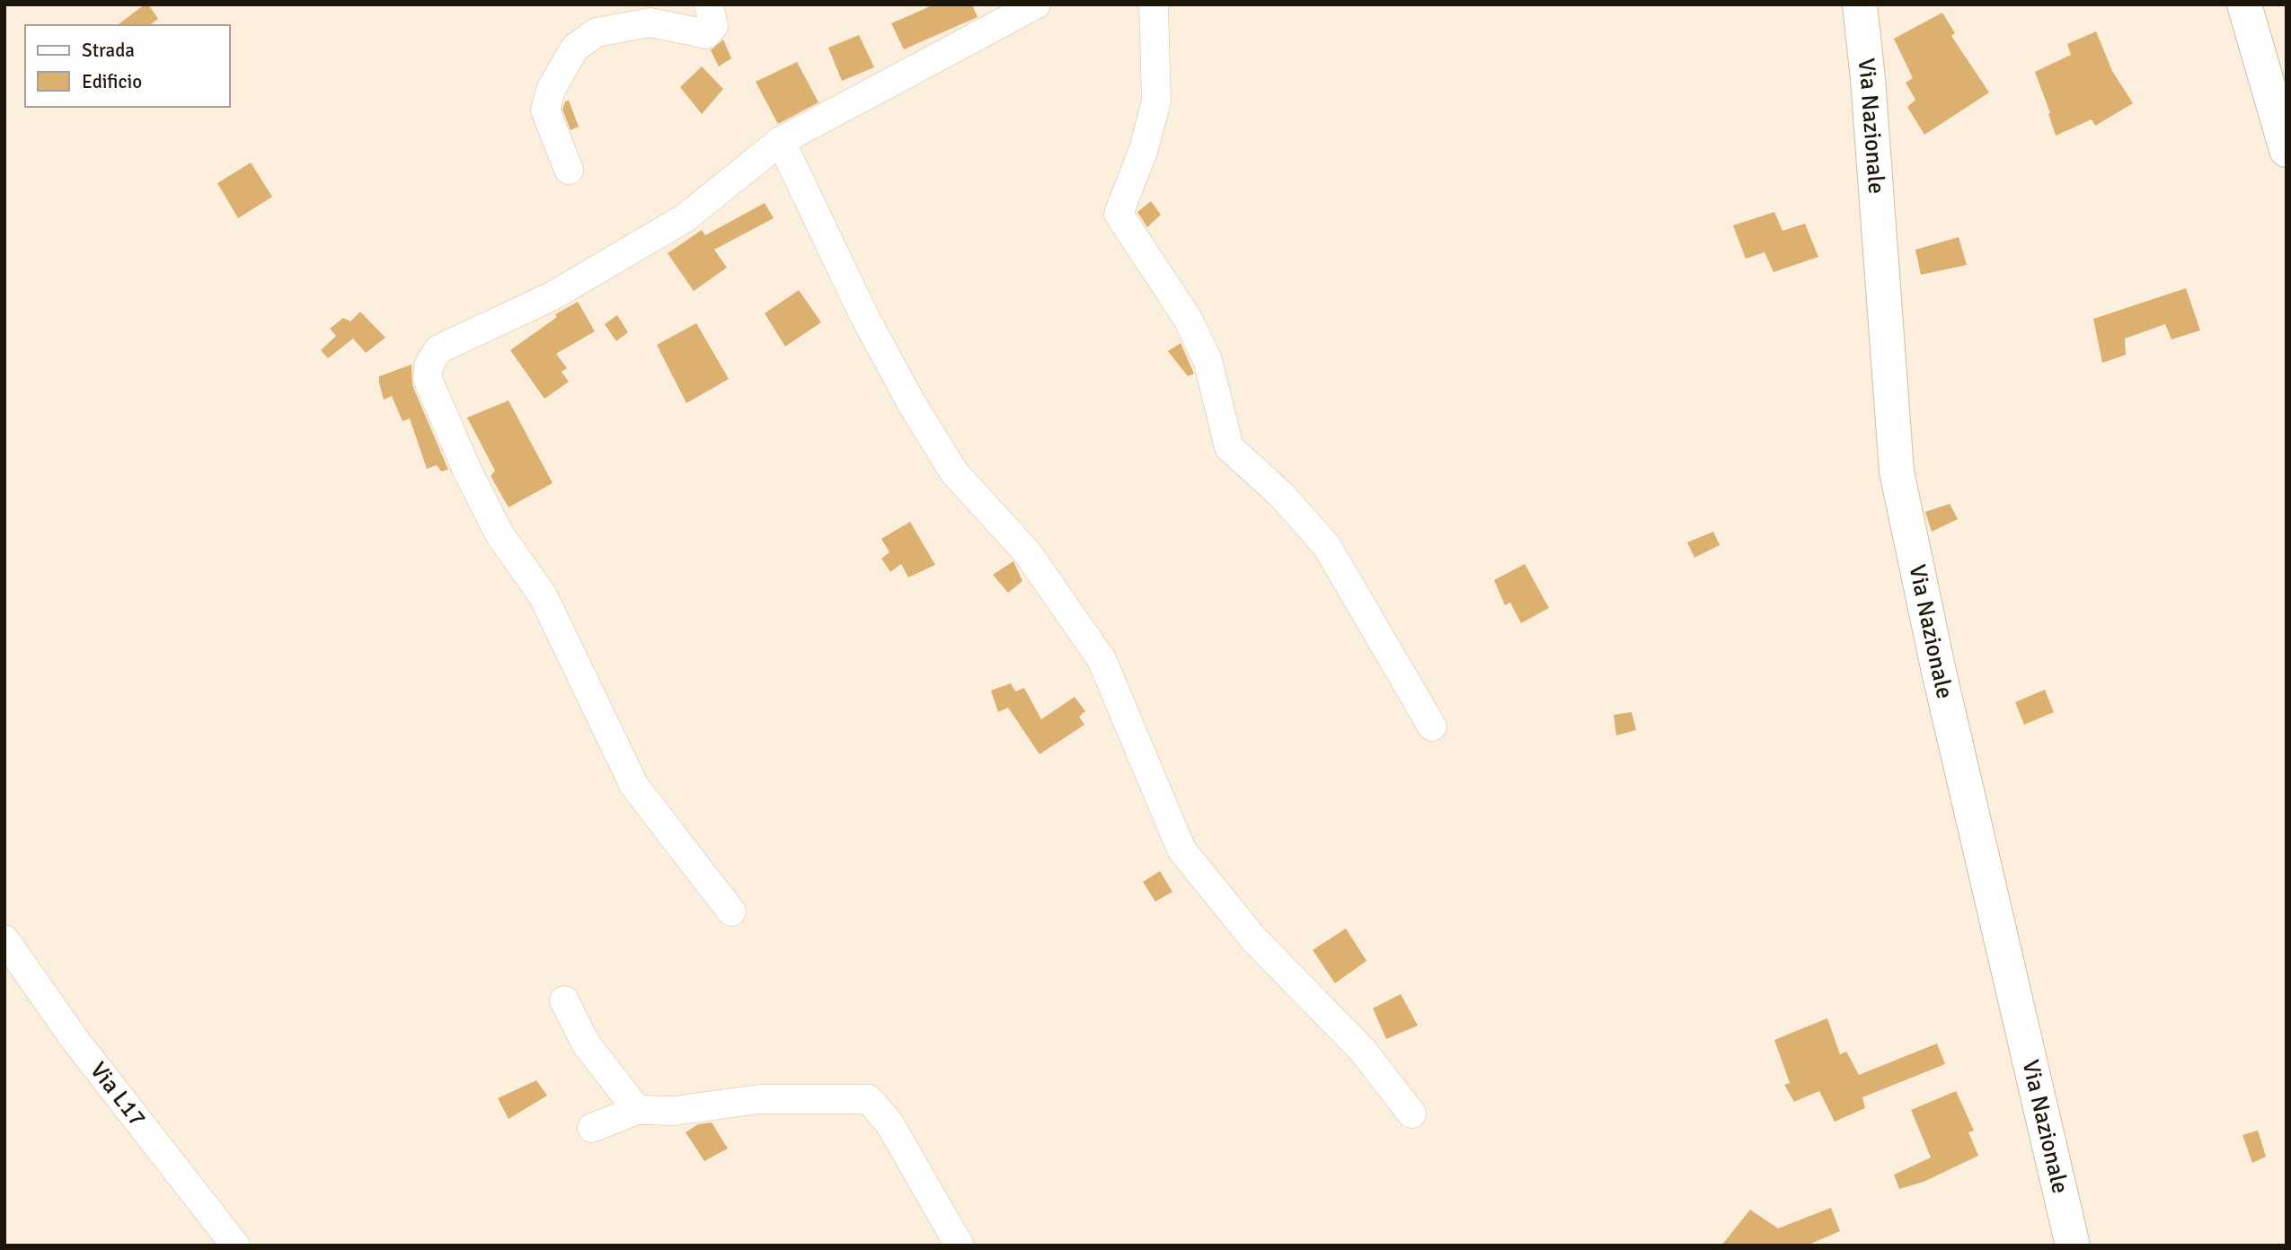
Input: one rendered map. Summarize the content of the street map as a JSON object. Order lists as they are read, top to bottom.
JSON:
{
  "streets": {
    "main road": ["Via Nazionale"],
    "street": ["Via L17"]
  },
  "legend": ["Strada", "Edificio"]
}
